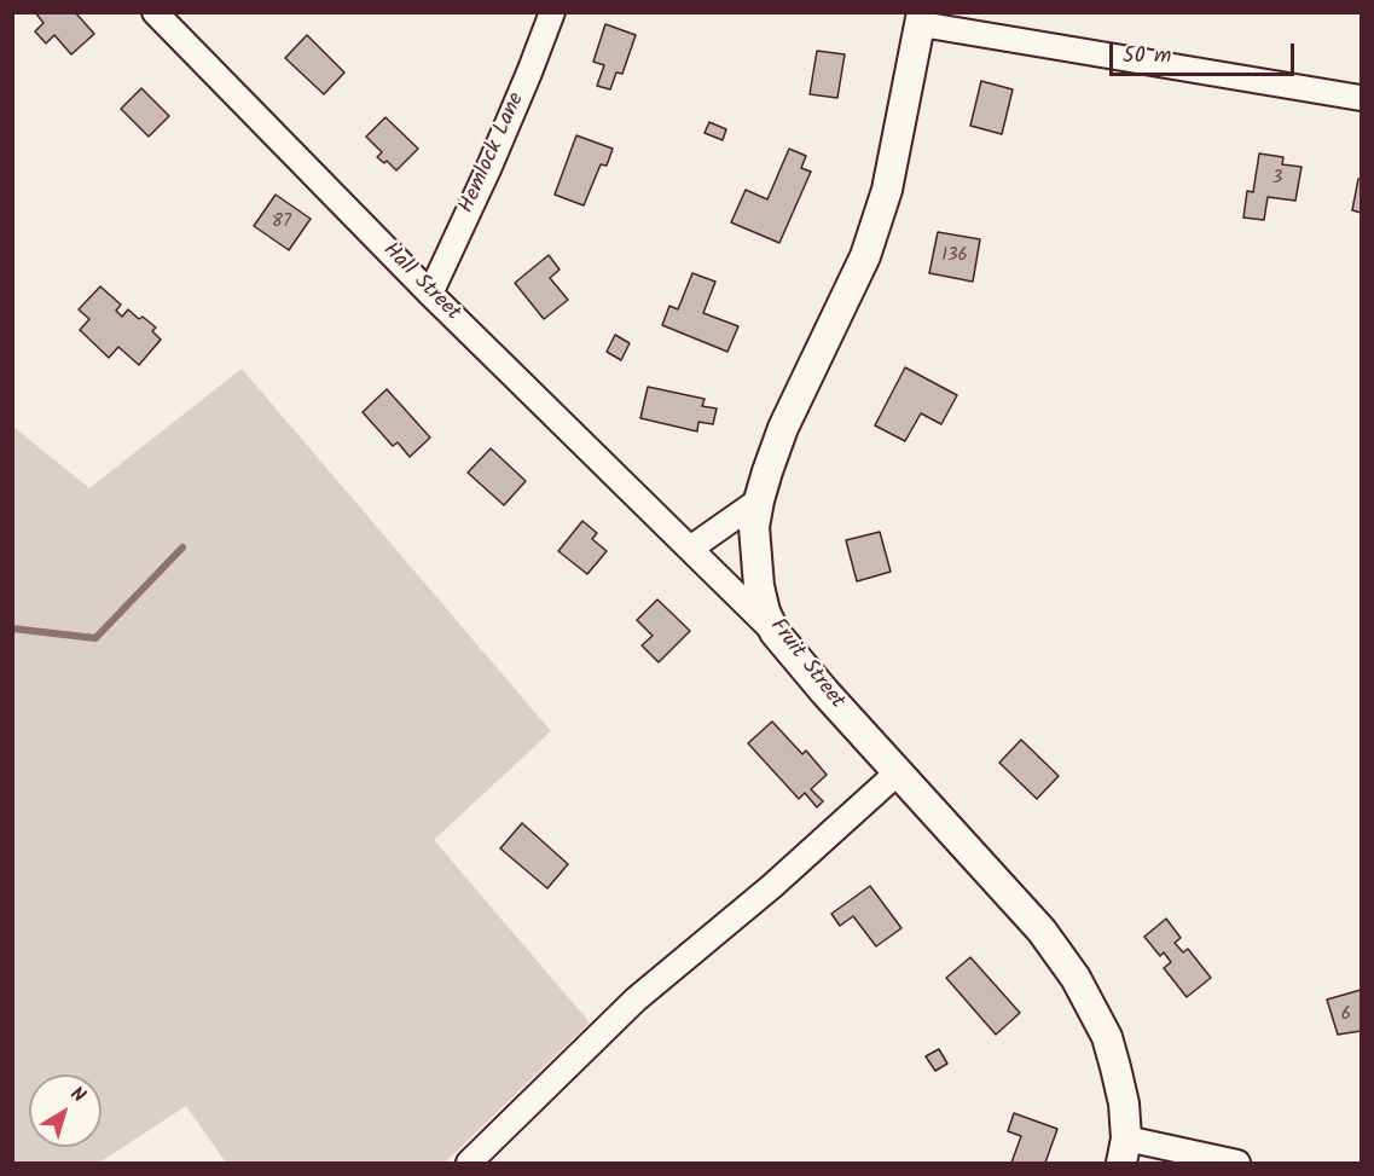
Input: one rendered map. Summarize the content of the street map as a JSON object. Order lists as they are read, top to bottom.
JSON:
{
  "streets": {
    "street": ["Hemlock Lane", "Hall Street", "Fruit Street"]
  },
  "crossings": [
    ["Hemlock Lane", "Hall Street"],
    ["Hall Street", "Fruit Street"]
  ],
  "house_numbers": [
    "3",
    "87",
    "136",
    "6"
  ],
  "scale_bar": "50 m",
  "north": "top right"
}
